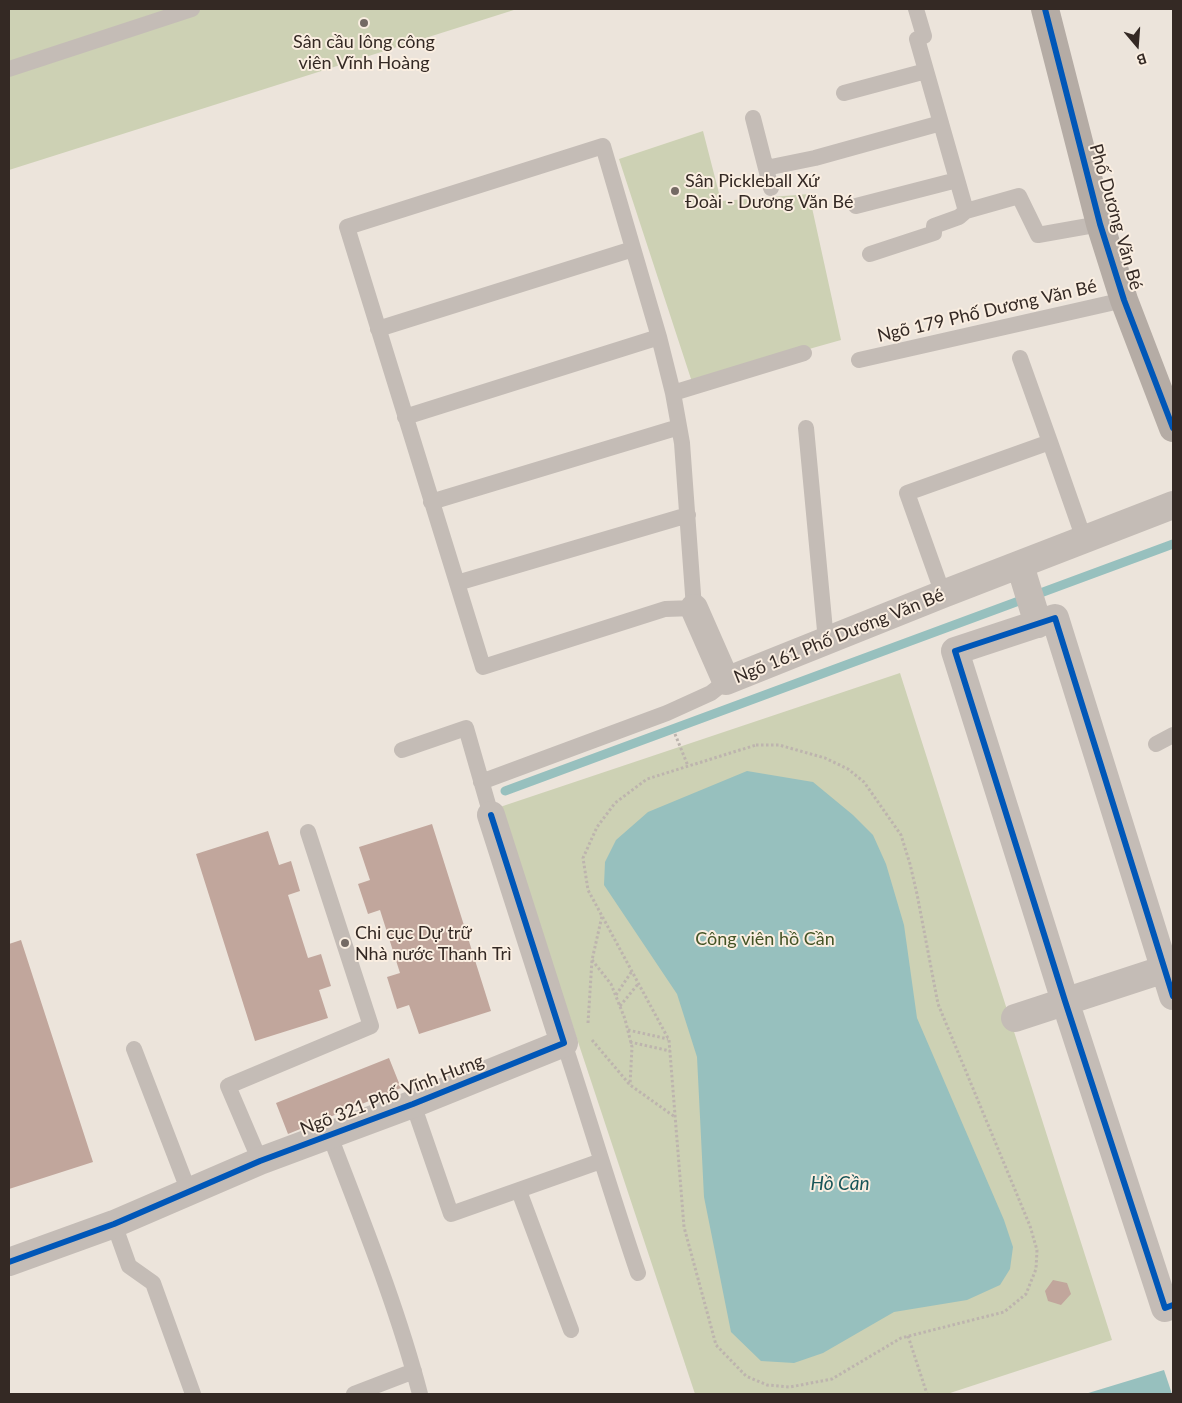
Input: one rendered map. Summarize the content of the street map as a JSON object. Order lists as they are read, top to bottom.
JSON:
{
  "streets": {
    "street": ["Phố Dương Văn Bé", "Ngõ 161 Phố Dương Văn Bé", "Ngõ 321 Phố Vĩnh Hưng"],
    "lane": ["Ngõ 179 Phố Dương Văn Bé"]
  },
  "crossings": [
    ["Phố Dương Văn Bé", "Ngõ 179 Phố Dương Văn Bé"]
  ],
  "water": ["Hồ Cần"],
  "parks": ["Công viên hồ Cần"],
  "places": ["Sân cầu lông công viên Vĩnh Hoàng", "Sân Pickleball Xứ Đoài - Dương Văn Bé", "Chi cục Dự trữ Nhà nước Thanh Trì"],
  "north": "bottom"
}
